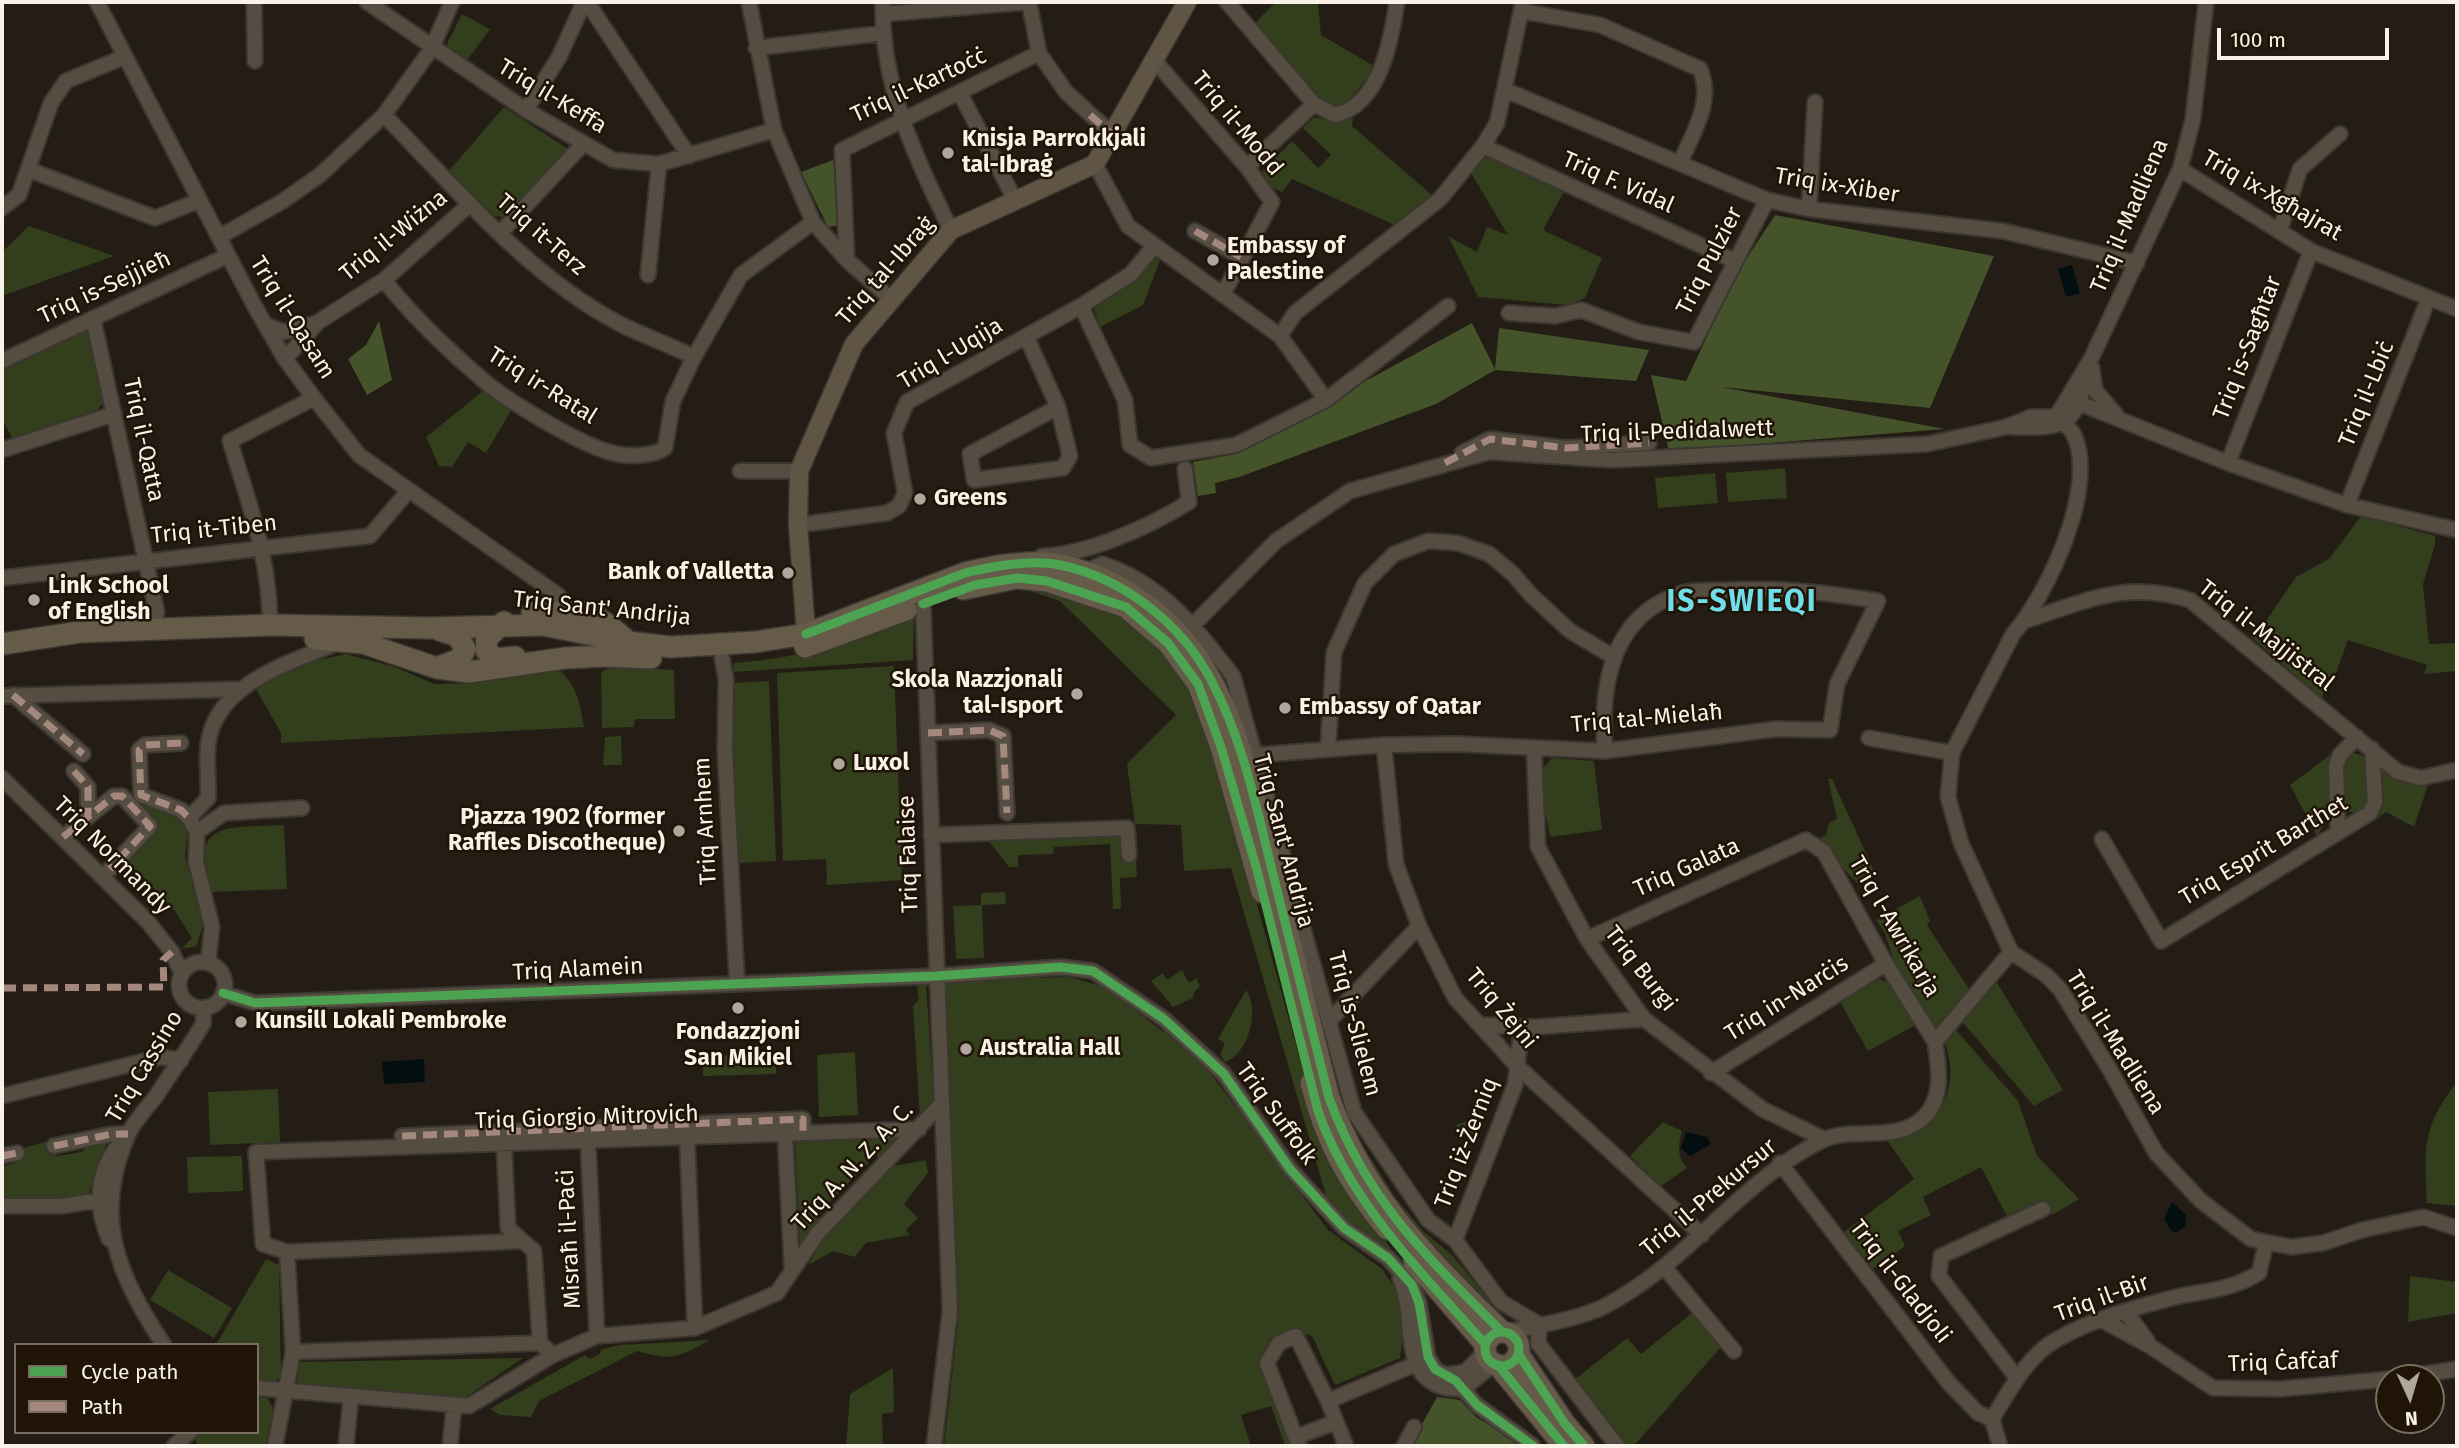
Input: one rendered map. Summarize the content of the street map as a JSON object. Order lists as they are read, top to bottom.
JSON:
{
  "streets": {
    "highway": ["Triq Sant' Andrija"],
    "main road": ["Triq tal-Ibraġ"],
    "street": [
      "Triq il-Kartoċċ",
      "Triq il-Keffa",
      "Triq il-Modd",
      "Triq F. Vidal",
      "Triq ix-Xiber",
      "Triq ix-Xgħajrat",
      "Triq il-Madliena",
      "Triq it-Terz",
      "Triq il-Wiżna",
      "Triq Pulzier",
      "Triq is-Sejjieħ",
      "Triq il-Qasam",
      "Triq is-Sagħtar",
      "Triq l-Uqija",
      "Triq ir-Ratal",
      "Triq il-Lbiċ",
      "Triq il-Pedidalwett",
      "Triq il-Qatta",
      "Triq it-Tiben",
      "Triq il-Majjistral",
      "Triq tal-Mielaħ",
      "Triq Arnhem",
      "Triq Esprit Barthet",
      "Triq Falaise",
      "Triq Normandy",
      "Triq Galata",
      "Triq l-Awrikarja",
      "Triq Burgi",
      "Triq Alamein",
      "Triq in-Narċis",
      "Triq Żejni",
      "Triq is-Slielem",
      "Triq Cassino",
      "Triq Suffolk",
      "Triq Giorgio Mitrovich",
      "Triq iż-Żerniq",
      "Triq A. N. Z. A. C.",
      "Triq il-Prekursur",
      "Misraħ il-Paċi",
      "Triq il-Gladjoli",
      "Triq il-Bir",
      "Triq Ċafċaf"
    ]
  },
  "crossings": [
    ["Triq F. Vidal", "Triq Pulzier"],
    ["Triq ix-Xiber", "Triq il-Madliena"],
    ["Triq ix-Xiber", "Triq Pulzier"],
    ["Triq ix-Xgħajrat", "Triq il-Madliena"],
    ["Triq ix-Xgħajrat", "Triq is-Sagħtar"],
    ["Triq ix-Xgħajrat", "Triq il-Lbiċ"],
    ["Triq il-Madliena", "Triq il-Pedidalwett"],
    ["Triq il-Madliena", "Triq il-Bir"],
    ["Triq it-Terz", "Triq il-Wiżna"],
    ["Triq it-Terz", "Triq ir-Ratal"],
    ["Triq il-Wiżna", "Triq il-Qasam"],
    ["Triq il-Wiżna", "Triq ir-Ratal"],
    ["Triq tal-Ibraġ", "Triq l-Uqija"],
    ["Triq tal-Ibraġ", "Triq Sant' Andrija"],
    ["Triq is-Sejjieħ", "Triq il-Qasam"],
    ["Triq is-Sejjieħ", "Triq il-Qatta"],
    ["Triq il-Qasam", "Triq it-Tiben"],
    ["Triq il-Pedidalwett", "Triq is-Slielem"],
    ["Triq il-Qatta", "Triq it-Tiben"],
    ["Triq Sant' Andrija", "Triq Arnhem"],
    ["Triq Sant' Andrija", "Triq Falaise"],
    ["Triq Sant' Andrija", "Triq is-Slielem"],
    ["Triq Sant' Andrija", "Triq il-Prekursur"],
    ["Triq il-Majjistral", "Triq Esprit Barthet"],
    ["Triq tal-Mielaħ", "Triq Burgi"],
    ["Triq tal-Mielaħ", "Triq Żejni"],
    ["Triq tal-Mielaħ", "Triq is-Slielem"],
    ["Triq Arnhem", "Triq Alamein"],
    ["Triq Falaise", "Triq Alamein"],
    ["Triq Falaise", "Triq Suffolk"],
    ["Triq Falaise", "Triq A. N. Z. A. C."],
    ["Triq Normandy", "Triq Alamein"],
    ["Triq Normandy", "Triq Cassino"],
    ["Triq Galata", "Triq l-Awrikarja"],
    ["Triq Galata", "Triq Burgi"],
    ["Triq l-Awrikarja", "Triq in-Narċis"],
    ["Triq l-Awrikarja", "Triq il-Prekursur"],
    ["Triq Burgi", "Triq in-Narċis"],
    ["Triq Burgi", "Triq il-Prekursur"],
    ["Triq Alamein", "Triq Cassino"],
    ["Triq Alamein", "Triq Suffolk"],
    ["Triq Żejni", "Triq iż-Żerniq"],
    ["Triq Żejni", "Triq il-Prekursur"],
    ["Triq is-Slielem", "Triq iż-Żerniq"],
    ["Triq is-Slielem", "Triq il-Prekursur"],
    ["Triq Giorgio Mitrovich", "Triq A. N. Z. A. C."],
    ["Triq Giorgio Mitrovich", "Misraħ il-Paċi"],
    ["Triq A. N. Z. A. C.", "Misraħ il-Paċi"],
    ["Triq il-Prekursur", "Triq il-Gladjoli"],
    ["Triq il-Gladjoli", "Triq il-Bir"],
    ["Triq il-Bir", "Triq Ċafċaf"]
  ],
  "districts": ["IS-SWIEQI"],
  "places": [
    "Knisja Parrokkjali tal-Ibraġ",
    "Embassy of Palestine",
    "Greens",
    "Bank of Valletta",
    "Link School of English",
    "Skola Nazzjonali tal-Isport",
    "Embassy of Qatar",
    "Luxol",
    "Pjazza 1902 (former Raffles Discotheque)",
    "Fondazzjoni San Mikiel",
    "Kunsill Lokali Pembroke",
    "Australia Hall"
  ],
  "legend": ["Cycle path", "Path"],
  "scale_bar": "100 m",
  "north": "bottom"
}
